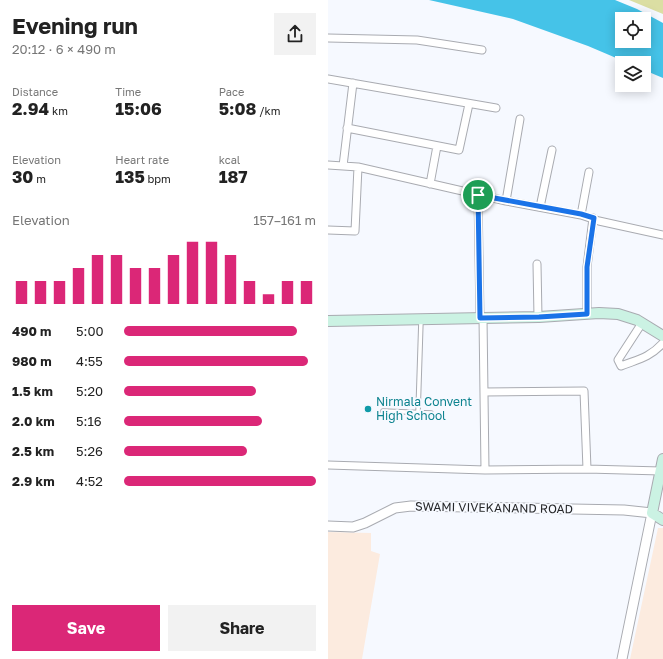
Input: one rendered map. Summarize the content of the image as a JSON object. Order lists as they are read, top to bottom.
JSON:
{
  "streets": {
    "main road": ["SWAMI VIVEKANAND ROAD"]
  },
  "places": ["Nirmala Convent High School"],
  "page": {
    "heading": ["Evening run", "20:12 · 6 × 490 m"],
    "stats": [
      ["Distance", "2.94 km"],
      ["Time", "15:06"],
      ["Pace", "5:08 /km"],
      ["Elevation", "30 m"],
      ["Heart rate", "135 bpm"],
      ["kcal", "187"]
    ],
    "chart": ["Elevation", "157–161 m"],
    "list": [
      {
        "name": "490 m",
        "note": "5:00"
      },
      {
        "name": "980 m",
        "note": "4:55"
      },
      {
        "name": "1.5 km",
        "note": "5:20"
      },
      {
        "name": "2.0 km",
        "note": "5:16"
      },
      {
        "name": "2.5 km",
        "note": "5:26"
      },
      {
        "name": "2.9 km",
        "note": "4:52"
      }
    ],
    "buttons": ["Save", "Share"]
  }
}
